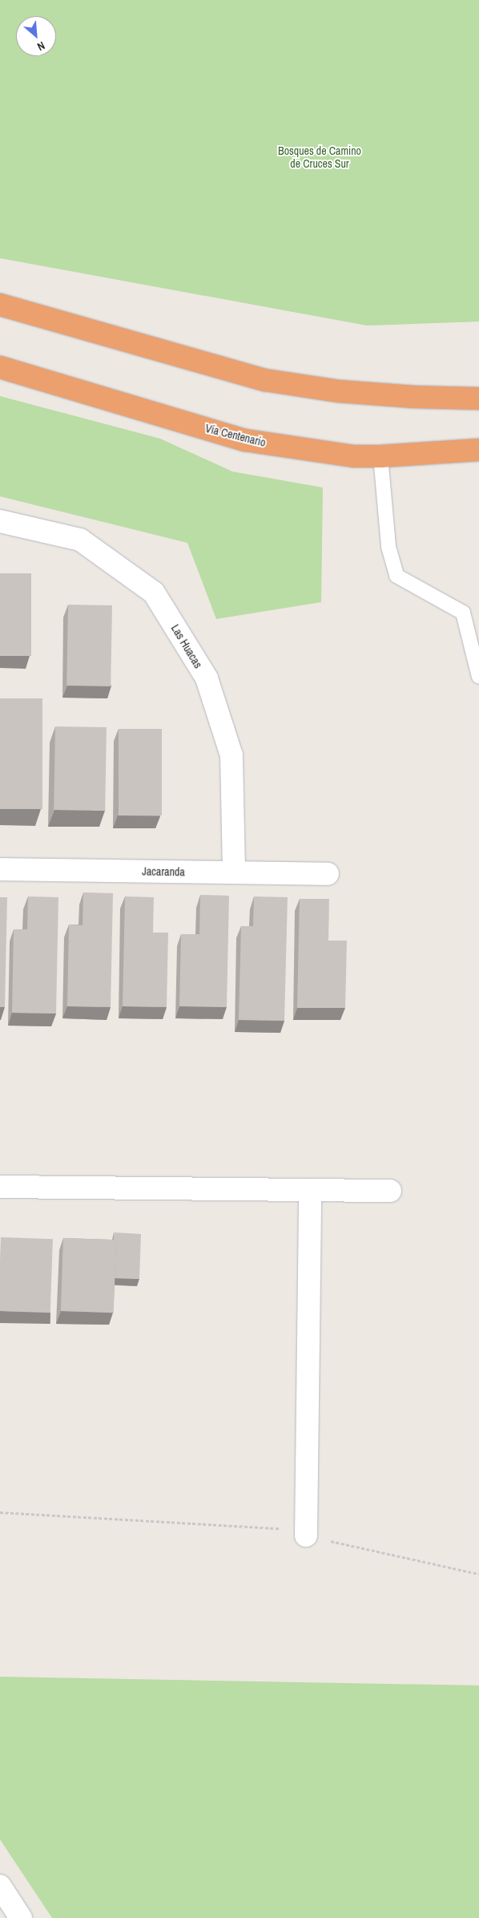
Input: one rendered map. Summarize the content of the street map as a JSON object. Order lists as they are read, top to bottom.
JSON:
{
  "streets": {
    "highway": ["Vía Centenario"],
    "street": ["Las Huacas", "Jacaranda"]
  },
  "crossings": [
    ["Las Huacas", "Jacaranda"]
  ],
  "parks": ["Bosques de Camino de Cruces Sur"],
  "north": "bottom right"
}
